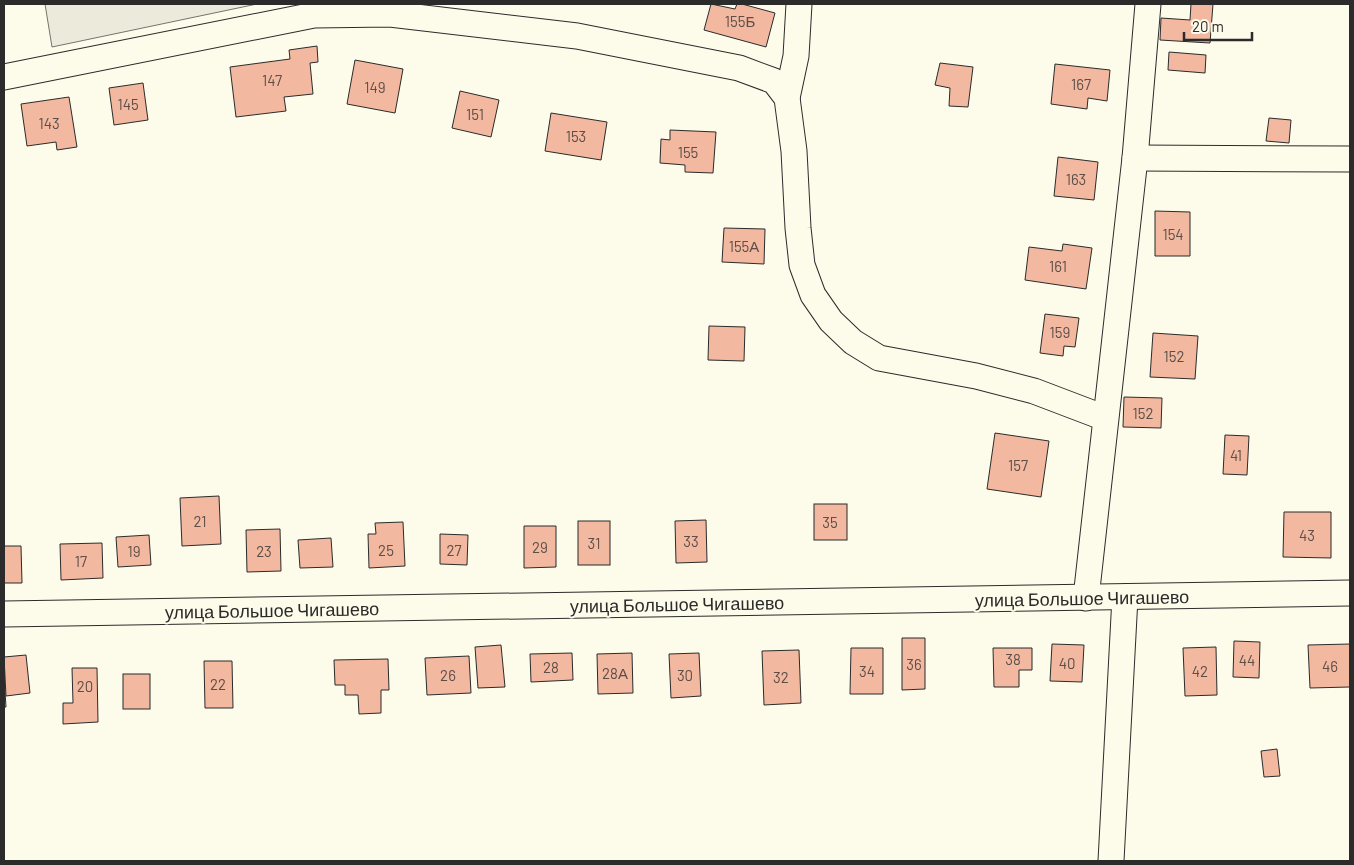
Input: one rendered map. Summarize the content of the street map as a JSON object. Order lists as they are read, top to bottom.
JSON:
{
  "streets": {
    "street": ["улица Большое Чигашево"]
  },
  "house_numbers": [
    "155Б",
    "147",
    "167",
    "149",
    "145",
    "151",
    "143",
    "153",
    "155",
    "163",
    "154",
    "155А",
    "161",
    "159",
    "152",
    "152",
    "41",
    "157",
    "21",
    "35",
    "43",
    "33",
    "31",
    "29",
    "25",
    "27",
    "19",
    "23",
    "17",
    "38",
    "44",
    "40",
    "36",
    "46",
    "28",
    "34",
    "42",
    "28А",
    "26",
    "30",
    "32",
    "22",
    "20"
  ],
  "scale_bar": "20 m"
}
